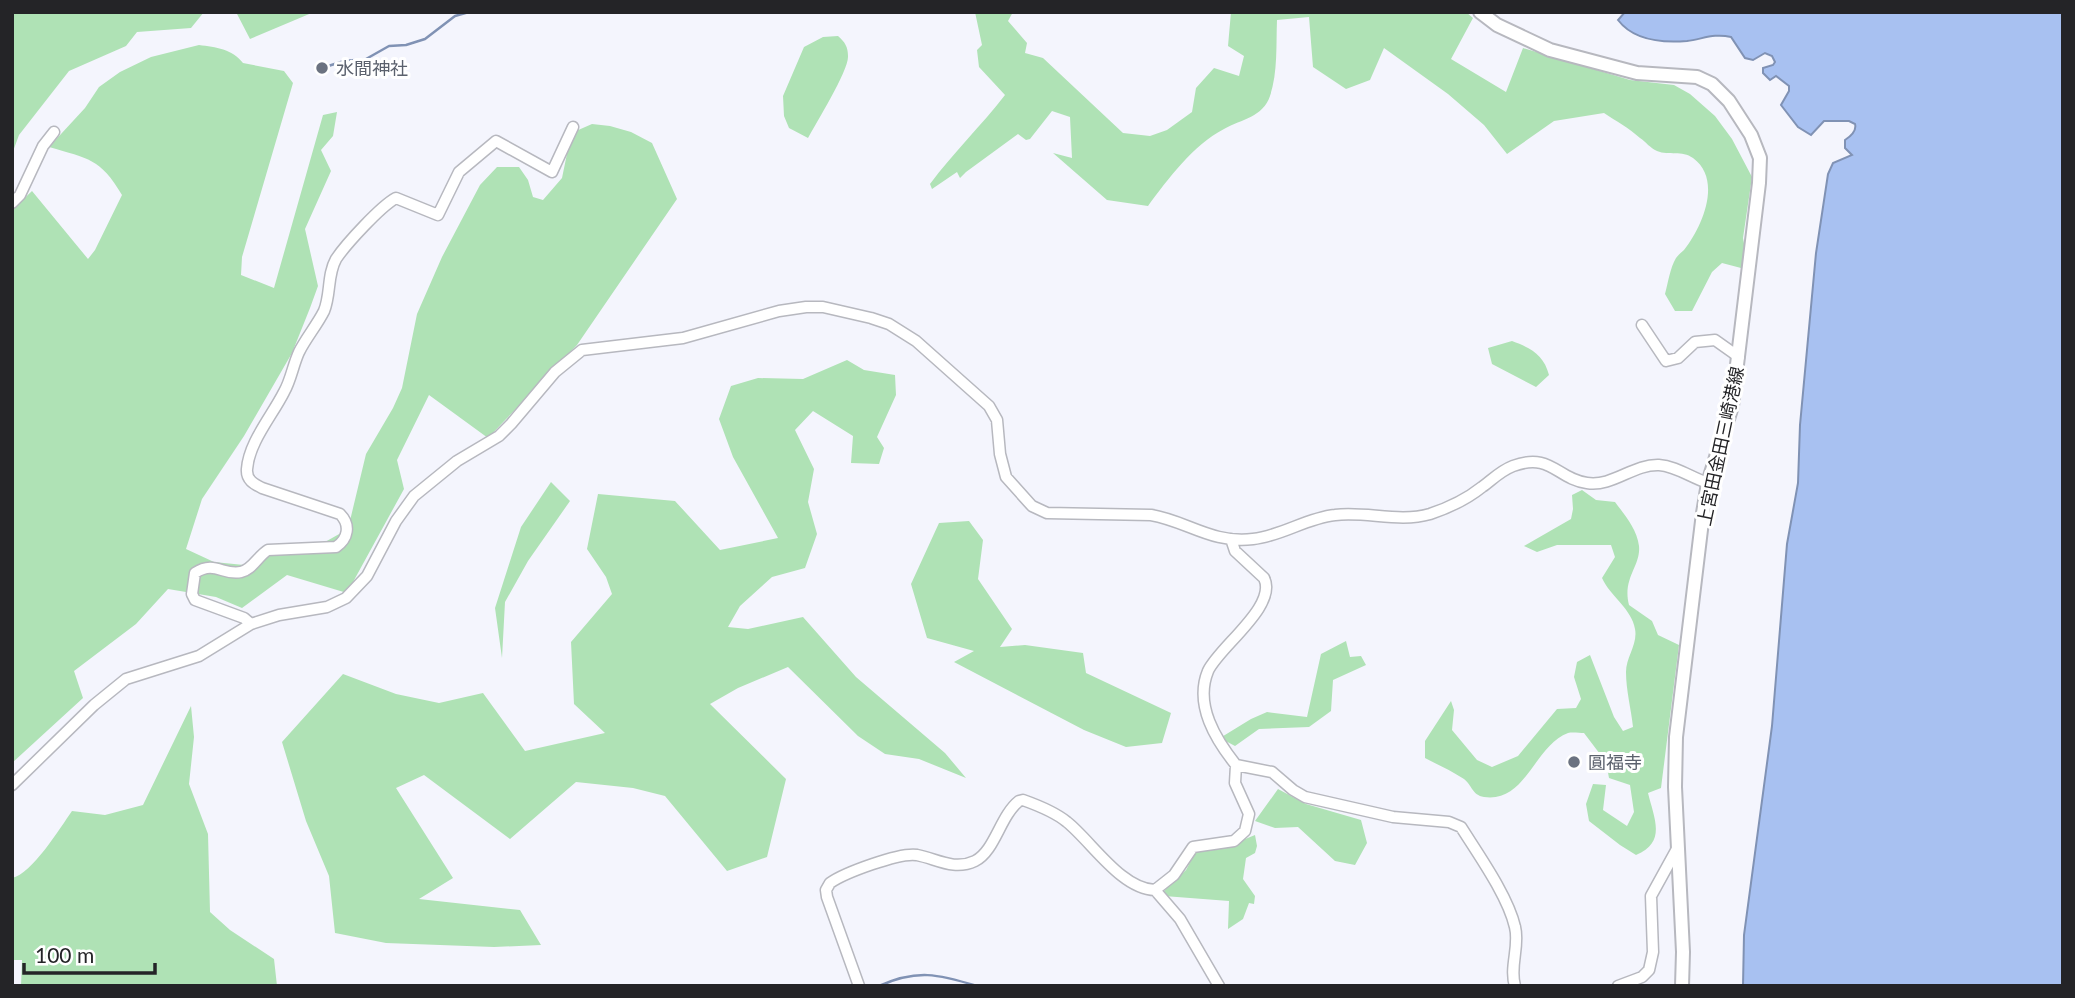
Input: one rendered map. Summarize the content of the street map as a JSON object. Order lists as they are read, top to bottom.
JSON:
{
  "streets": {
    "main road": ["上宮田金田三崎港線"]
  },
  "places": ["水間神社", "圓福寺"],
  "scale_bar": "100 m"
}
